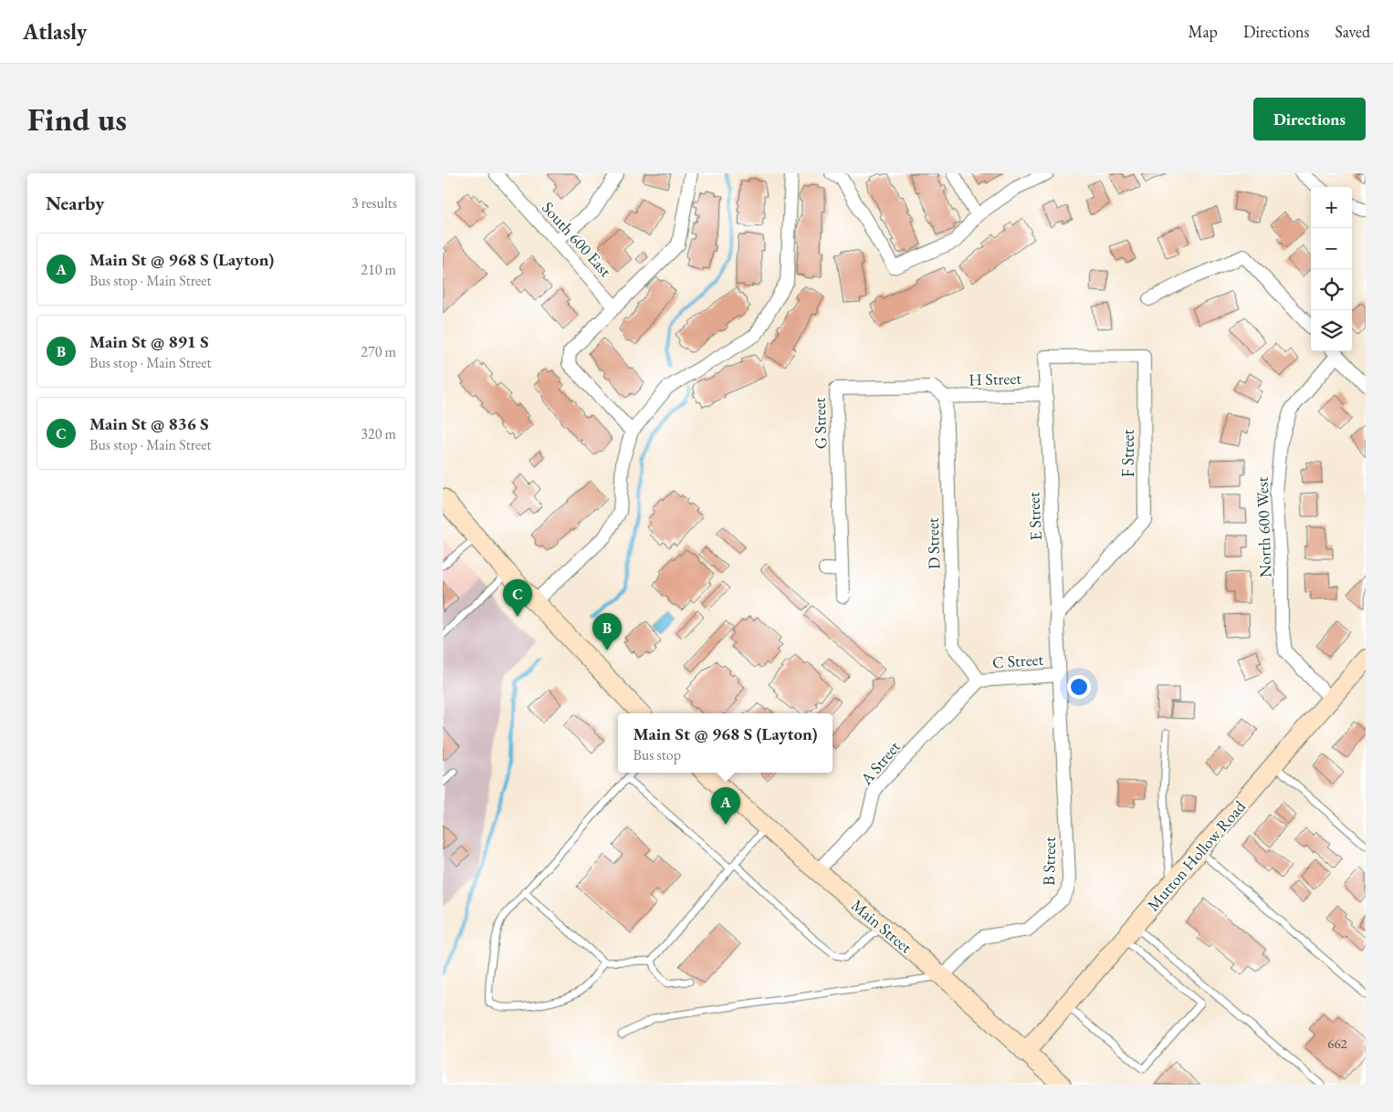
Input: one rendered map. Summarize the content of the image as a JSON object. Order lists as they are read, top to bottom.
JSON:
{
  "streets": {
    "main road": ["Mutton Hollow Road", "Main Street"],
    "street": [
      "South 600 East",
      "H Street",
      "G Street",
      "F Street",
      "E Street",
      "North 600 West",
      "D Street",
      "C Street",
      "A Street",
      "B Street"
    ]
  },
  "crossings": [
    ["H Street", "G Street"],
    ["H Street", "E Street"],
    ["H Street", "D Street"],
    ["G Street", "D Street"],
    ["F Street", "E Street"],
    ["E Street", "C Street"],
    ["E Street", "B Street"],
    ["North 600 West", "Mutton Hollow Road"],
    ["D Street", "C Street"],
    ["D Street", "A Street"],
    ["C Street", "A Street"],
    ["C Street", "B Street"],
    ["A Street", "Main Street"],
    ["Mutton Hollow Road", "Main Street"],
    ["B Street", "Main Street"]
  ],
  "house_numbers": ["662"],
  "page": {
    "header": "Atlasly",
    "nav": ["Map", "Directions", "Saved"],
    "buttons": "Directions",
    "title": "Find us",
    "heading": ["Nearby", "3 results"],
    "map_buttons": ["+", "−"],
    "list": [
      {
        "mark": "A",
        "name": "Main St @ 968 S (Layton)",
        "note": "Bus stop · Main Street",
        "value": "210 m"
      },
      {
        "mark": "B",
        "name": "Main St @ 891 S",
        "note": "Bus stop · Main Street",
        "value": "270 m"
      },
      {
        "mark": "C",
        "name": "Main St @ 836 S",
        "note": "Bus stop · Main Street",
        "value": "320 m"
      }
    ],
    "pins": ["C", "B", "A"],
    "popup": ["Main St @ 968 S (Layton)", "Bus stop"]
  }
}
